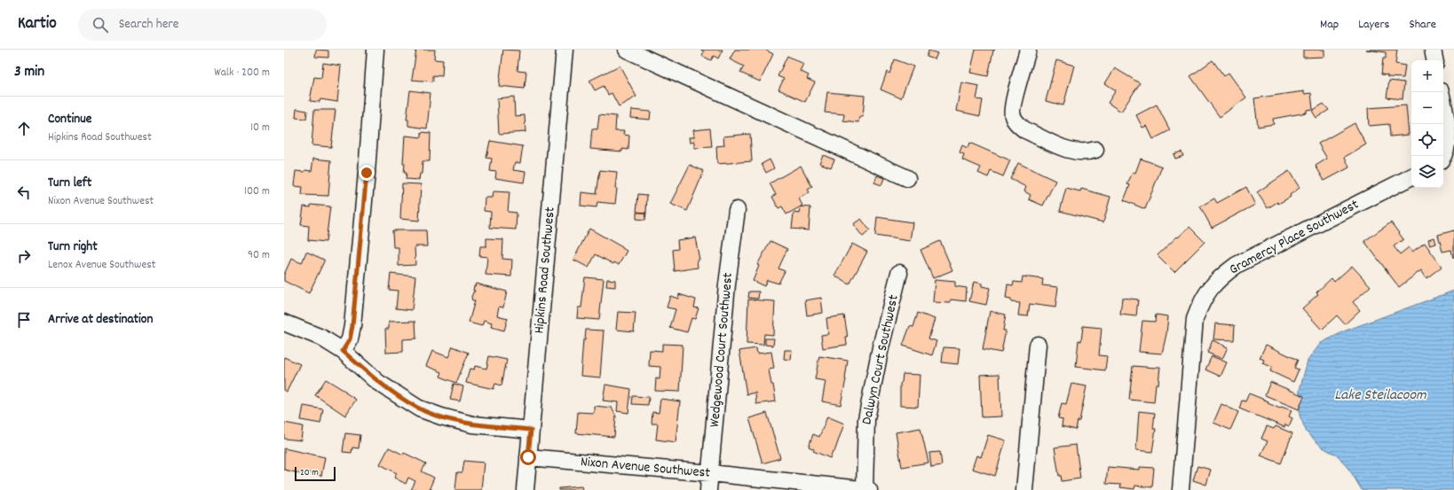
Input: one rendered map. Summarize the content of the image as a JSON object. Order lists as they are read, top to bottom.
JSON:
{
  "streets": {
    "street": [
      "Gramercy Place Southwest",
      "Hipkins Road Southwest",
      "Wedgewood Court Southwest",
      "Dalwyn Court Southwest",
      "Nixon Avenue Southwest"
    ]
  },
  "crossings": [
    ["Hipkins Road Southwest", "Nixon Avenue Southwest"],
    ["Wedgewood Court Southwest", "Nixon Avenue Southwest"],
    ["Dalwyn Court Southwest", "Nixon Avenue Southwest"]
  ],
  "water": ["Lake Steilacoom"],
  "scale_bar": "20 m",
  "page": {
    "header": "Kartio",
    "search": "Search here",
    "nav": ["Map", "Layers", "Share"],
    "heading": ["3 min", "Walk · 200 m"],
    "map_buttons": ["+", "−"],
    "list": [
      ["Continue", "Hipkins Road Southwest", "10 m"],
      ["Turn left", "Nixon Avenue Southwest", "100 m"],
      ["Turn right", "Lenox Avenue Southwest", "90 m"],
      "Arrive at destination"
    ],
    "scale": "20 m"
  }
}
